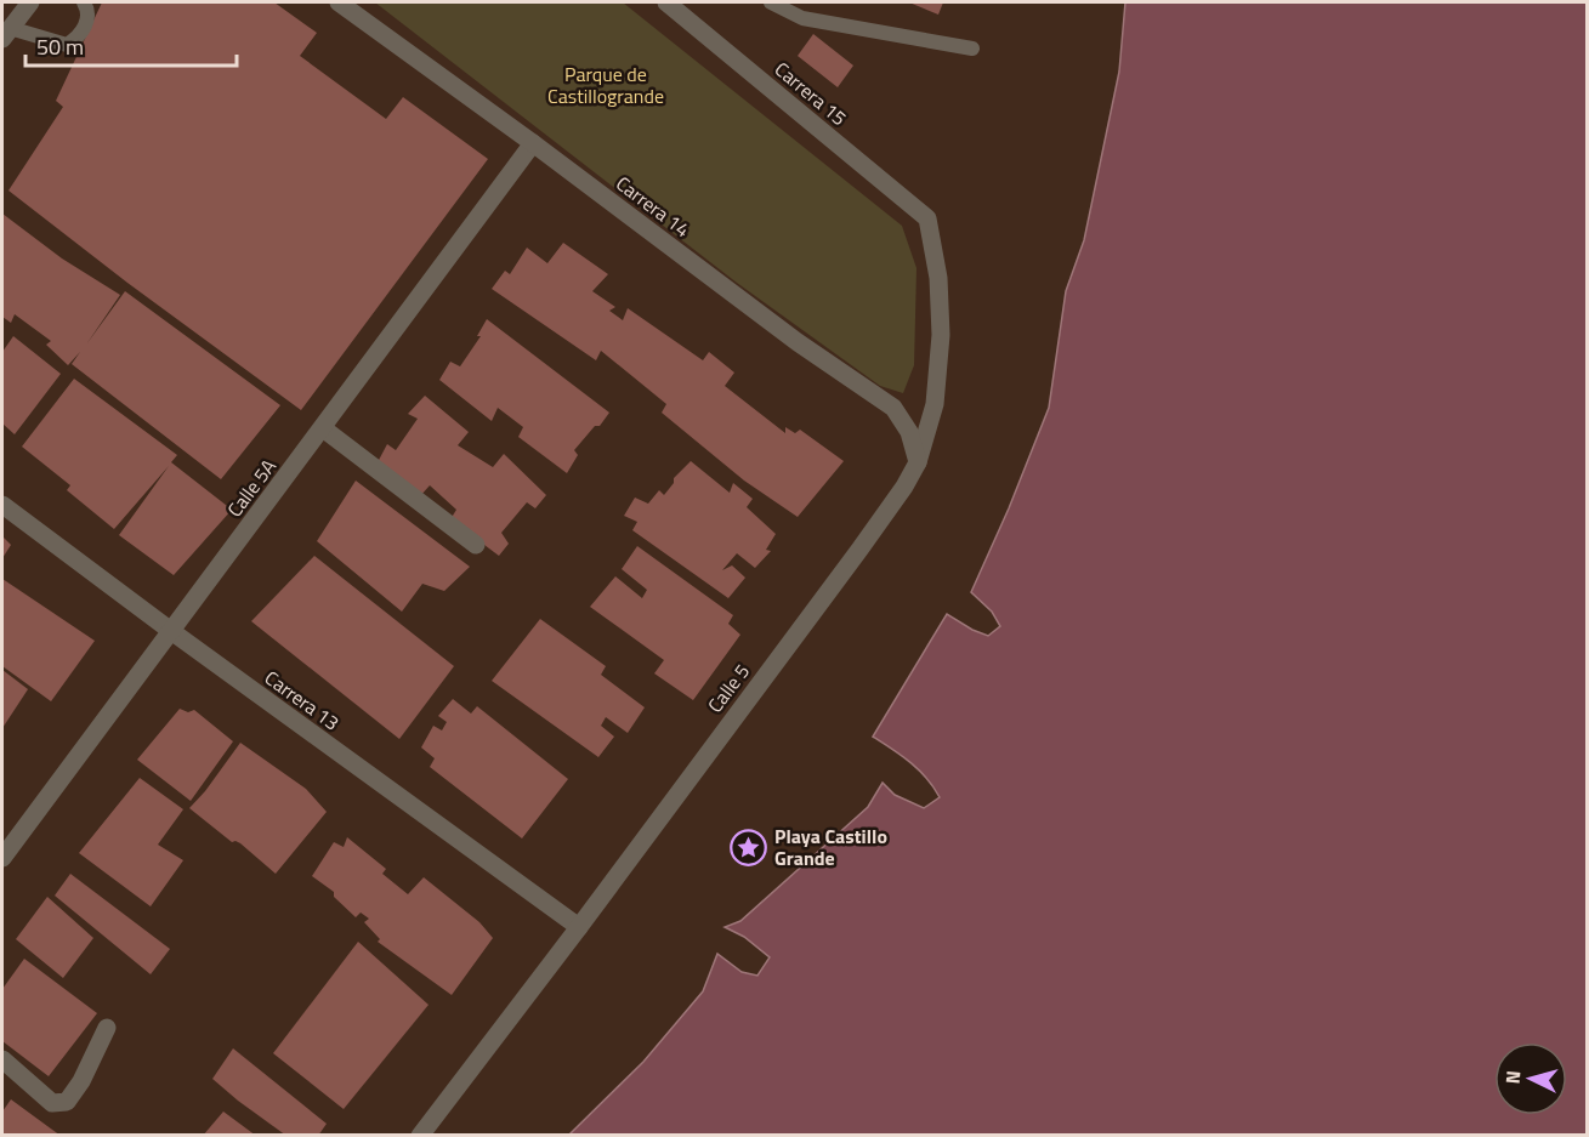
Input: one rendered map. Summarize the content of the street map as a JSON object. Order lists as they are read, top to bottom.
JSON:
{
  "streets": {
    "street": [
      "Carrera 15",
      "Carrera 14",
      "Calle 5A",
      "Calle 5",
      "Carrera 13"
    ]
  },
  "crossings": [
    ["Carrera 15", "Calle 5"],
    ["Carrera 14", "Calle 5A"],
    ["Carrera 14", "Calle 5"],
    ["Calle 5A", "Carrera 13"],
    ["Calle 5", "Carrera 13"]
  ],
  "parks": ["Parque de Castillogrande"],
  "places": {
    "place": ["Playa Castillo Grande"]
  },
  "scale_bar": "50 m",
  "north": "left"
}
